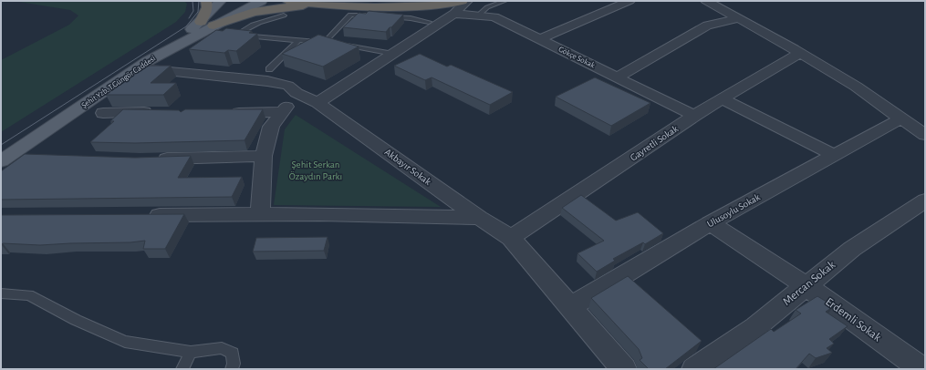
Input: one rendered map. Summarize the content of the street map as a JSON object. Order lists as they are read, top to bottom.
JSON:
{
  "streets": {
    "main road": ["Şehit Yzb. T.Güngör Caddesi"],
    "street": [
      "Gökçe Sokak",
      "Gayretli Sokak",
      "Akbayır Sokak",
      "Ulusoylu Sokak",
      "Mercan Sokak",
      "Erdemli Sokak"
    ]
  },
  "crossings": [
    ["Gökçe Sokak", "Gayretli Sokak"],
    ["Şehit Yzb. T.Güngör Caddesi", "Akbayır Sokak"],
    ["Gayretli Sokak", "Akbayır Sokak"],
    ["Akbayır Sokak", "Ulusoylu Sokak"],
    ["Ulusoylu Sokak", "Erdemli Sokak"],
    ["Mercan Sokak", "Erdemli Sokak"]
  ],
  "parks": ["Şehit Serkan Özaydın Parkı"]
}
